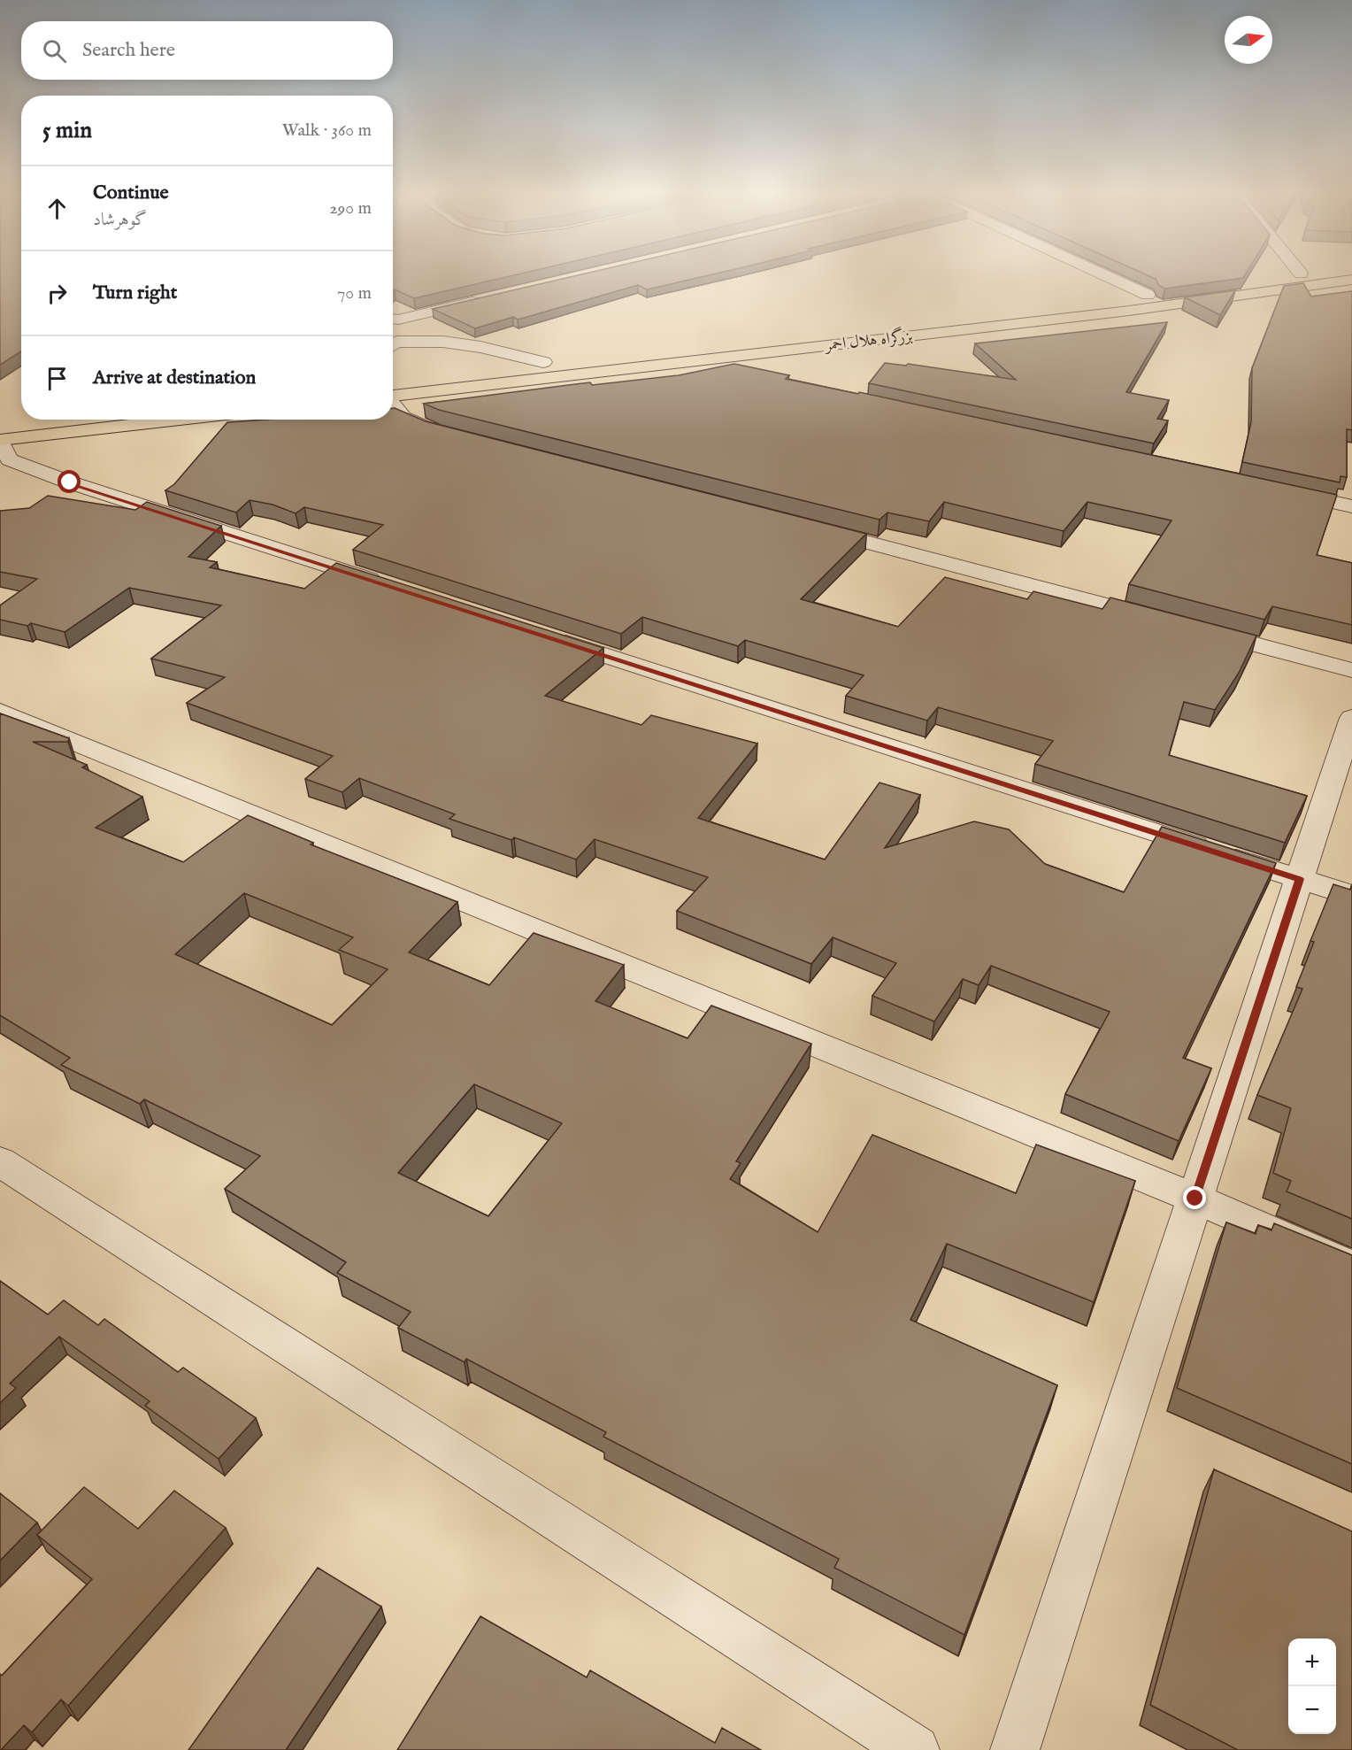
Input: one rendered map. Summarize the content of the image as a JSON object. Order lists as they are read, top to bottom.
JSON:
{
  "streets": {
    "highway": ["بزرگراه هلال احمر"]
  },
  "north": "right",
  "page": {
    "search": "Search here",
    "heading": ["5 min", "Walk · 360 m"],
    "list": [
      ["Continue", "گوهرشاد", "290 m"],
      ["Turn right", "70 m"],
      "Arrive at destination"
    ],
    "map_buttons": ["+", "−"]
  }
}
